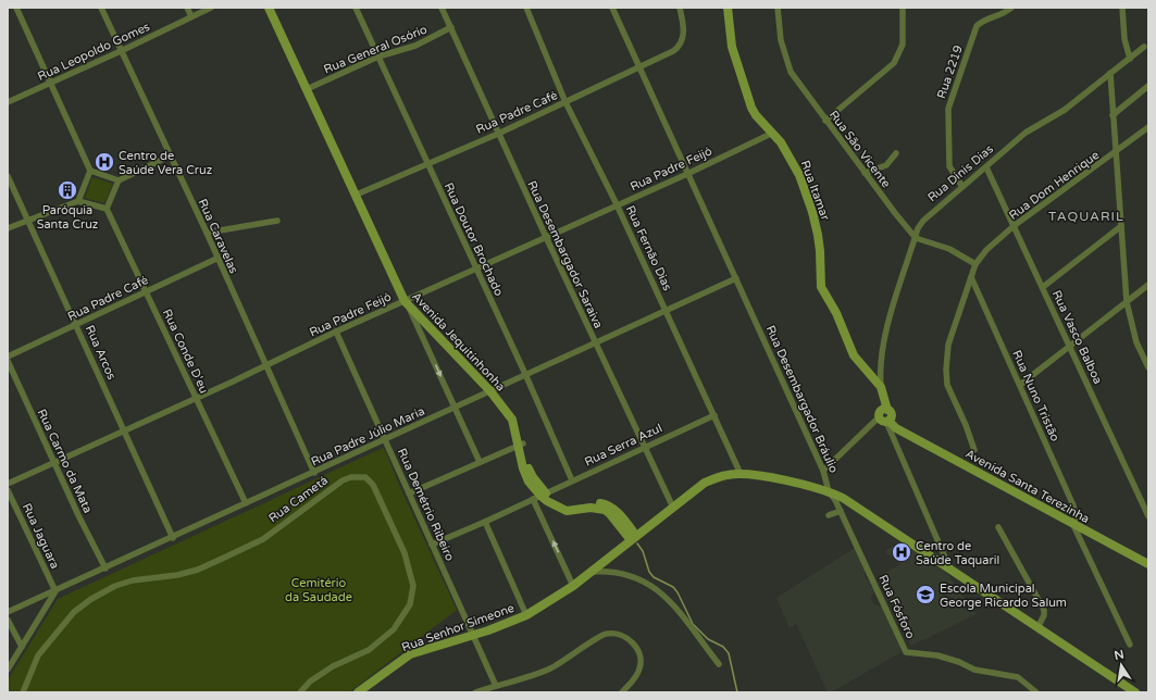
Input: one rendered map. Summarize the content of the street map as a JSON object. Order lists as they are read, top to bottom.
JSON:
{
  "streets": {
    "street": [
      "Rua General Osório",
      "Rua Leopoldo Gomes",
      "Rua 2219",
      "Rua Padre Café",
      "Rua São Vicente",
      "Rua Padre Feijó",
      "Rua Dinis Dias",
      "Rua Dom Henrique",
      "Rua Itamar",
      "Rua Caravelas",
      "Rua Doutor Brochado",
      "Rua Fernão Dias",
      "Rua Desembargador Saraiva",
      "Rua Vasco Balboa",
      "Avenida Jequitinhonha",
      "Rua Conde D'eu",
      "Rua Arcos",
      "Rua Nuno Tristão",
      "Rua Desembargador Bráulio",
      "Rua Padre Júlio Maria",
      "Rua Serra Azul",
      "Rua Carmo da Mata",
      "Avenida Santa Terezinha",
      "Rua Cametá",
      "Rua Demétrio Ribeiro",
      "Rua Jaguara",
      "Rua Fósforo",
      "Rua Senhor Simeone"
    ]
  },
  "crossings": [
    ["Rua General Osório", "Rua Doutor Brochado"],
    ["Rua General Osório", "Rua Desembargador Saraiva"],
    ["Rua General Osório", "Avenida Jequitinhonha"],
    ["Rua Leopoldo Gomes", "Rua Caravelas"],
    ["Rua 2219", "Rua Dinis Dias"],
    ["Rua Padre Café", "Rua Caravelas"],
    ["Rua Padre Café", "Rua Doutor Brochado"],
    ["Rua Padre Café", "Rua Fernão Dias"],
    ["Rua Padre Café", "Rua Desembargador Saraiva"],
    ["Rua Padre Café", "Avenida Jequitinhonha"],
    ["Rua Padre Café", "Rua Conde D'eu"],
    ["Rua Padre Café", "Rua Arcos"],
    ["Rua Padre Café", "Rua Desembargador Bráulio"],
    ["Rua São Vicente", "Rua Dinis Dias"],
    ["Rua Padre Feijó", "Rua Itamar"],
    ["Rua Padre Feijó", "Rua Caravelas"],
    ["Rua Padre Feijó", "Rua Doutor Brochado"],
    ["Rua Padre Feijó", "Rua Fernão Dias"],
    ["Rua Padre Feijó", "Rua Desembargador Saraiva"],
    ["Rua Padre Feijó", "Avenida Jequitinhonha"],
    ["Rua Padre Feijó", "Rua Conde D'eu"],
    ["Rua Padre Feijó", "Rua Arcos"],
    ["Rua Padre Feijó", "Rua Desembargador Bráulio"],
    ["Rua Padre Feijó", "Rua Carmo da Mata"],
    ["Rua Padre Feijó", "Rua Demétrio Ribeiro"],
    ["Rua Dinis Dias", "Rua Itamar"],
    ["Rua Dinis Dias", "Rua Vasco Balboa"],
    ["Rua Dinis Dias", "Avenida Santa Terezinha"],
    ["Rua Dom Henrique", "Rua Vasco Balboa"],
    ["Rua Caravelas", "Rua Padre Júlio Maria"],
    ["Rua Doutor Brochado", "Rua Padre Júlio Maria"],
    ["Rua Doutor Brochado", "Rua Serra Azul"],
    ["Rua Fernão Dias", "Rua Padre Júlio Maria"],
    ["Rua Fernão Dias", "Rua Serra Azul"],
    ["Rua Fernão Dias", "Rua Senhor Simeone"],
    ["Rua Desembargador Saraiva", "Rua Padre Júlio Maria"],
    ["Rua Desembargador Saraiva", "Rua Serra Azul"],
    ["Rua Desembargador Saraiva", "Rua Senhor Simeone"],
    ["Avenida Jequitinhonha", "Rua Padre Júlio Maria"],
    ["Avenida Jequitinhonha", "Rua Serra Azul"],
    ["Avenida Jequitinhonha", "Rua Senhor Simeone"],
    ["Rua Conde D'eu", "Rua Padre Júlio Maria"],
    ["Rua Arcos", "Rua Padre Júlio Maria"],
    ["Rua Nuno Tristão", "Avenida Santa Terezinha"],
    ["Rua Desembargador Bráulio", "Rua Padre Júlio Maria"],
    ["Rua Desembargador Bráulio", "Rua Fósforo"],
    ["Rua Desembargador Bráulio", "Rua Senhor Simeone"],
    ["Rua Padre Júlio Maria", "Rua Carmo da Mata"],
    ["Rua Padre Júlio Maria", "Rua Demétrio Ribeiro"],
    ["Rua Padre Júlio Maria", "Rua Jaguara"],
    ["Rua Serra Azul", "Rua Demétrio Ribeiro"],
    ["Rua Demétrio Ribeiro", "Rua Senhor Simeone"],
    ["Rua Fósforo", "Rua Senhor Simeone"]
  ],
  "districts": ["TAQUARIL"],
  "parks": ["Cemitério da Saudade"],
  "places": {
    "hospital": ["Centro de Saúde Vera Cruz", "Centro de Saúde Taquaril"],
    "building": ["Paróquia Santa Cruz"],
    "school or university": ["Escola Municipal George Ricardo Salum"]
  },
  "north": "top"
}
